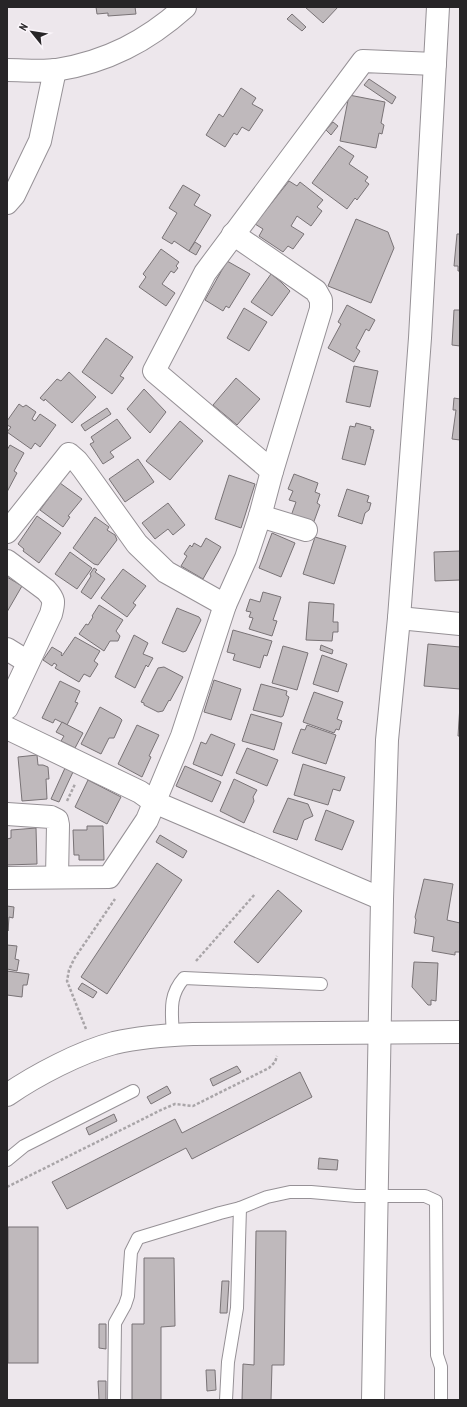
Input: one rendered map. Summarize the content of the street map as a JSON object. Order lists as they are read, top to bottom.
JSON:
{
  "north": "top left"
}
